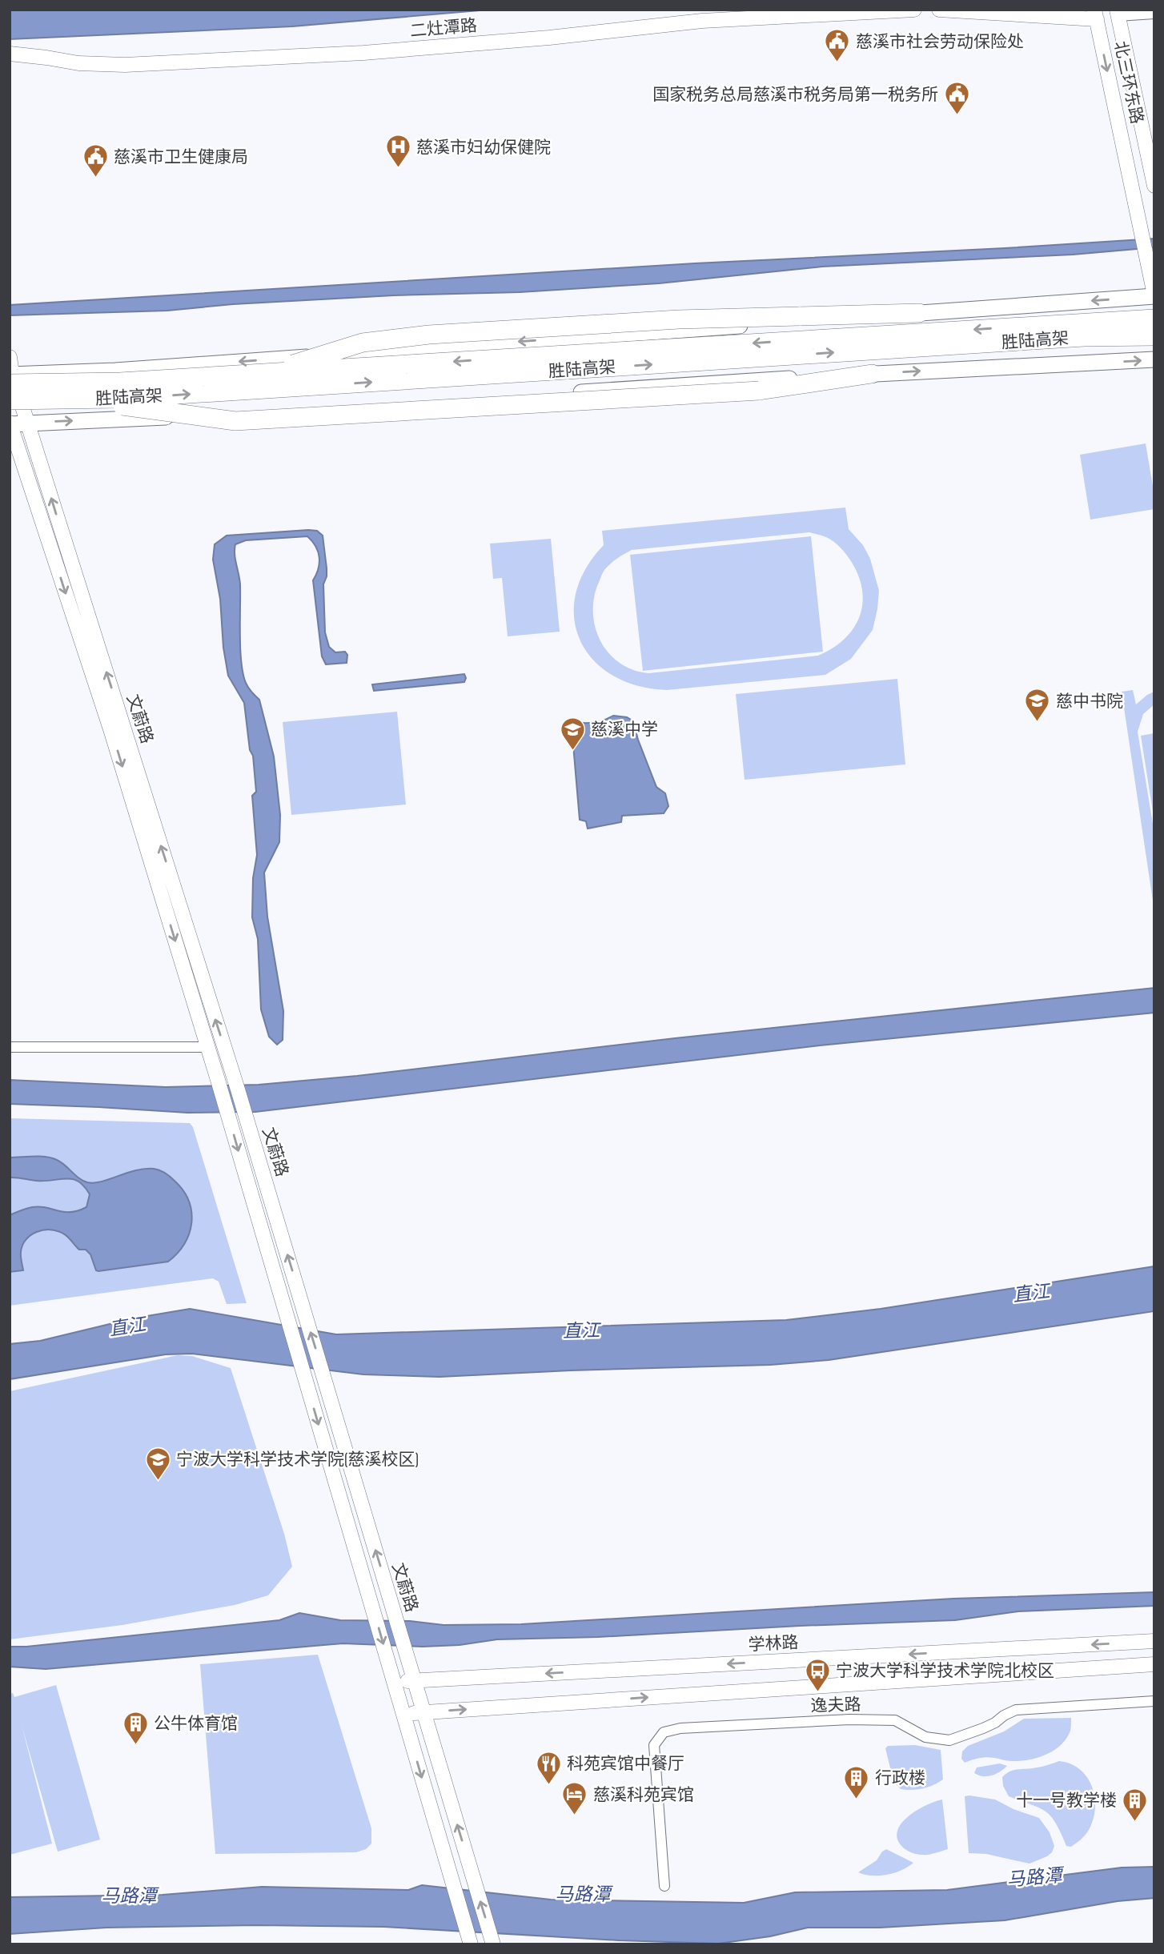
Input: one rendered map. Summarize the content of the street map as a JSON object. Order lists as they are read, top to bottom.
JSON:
{
  "streets": {
    "highway": ["胜陆高架"],
    "main road": [
      "二灶潭路",
      "北三环东路",
      "文蔚路",
      "学林路"
    ],
    "street": ["逸夫路"]
  },
  "crossings": [
    ["胜陆高架", "文蔚路"],
    ["文蔚路", "学林路"]
  ],
  "water": ["直江", "马路潭"],
  "places": {
    "public building": ["慈溪市社会劳动保险处", "国家税务总局慈溪市税务局第一税务所", "慈溪市卫生健康局"],
    "hospital": ["慈溪市妇幼保健院"],
    "school or university": ["慈中书院", "慈溪中学", "宁波大学科学技术学院(慈溪校区)"],
    "bus stop": ["宁波大学科学技术学院北校区"],
    "building": ["公牛体育馆", "行政楼", "十一号教学楼"],
    "restaurant": ["科苑宾馆中餐厅"],
    "hotel": ["慈溪科苑宾馆"]
  }
}
